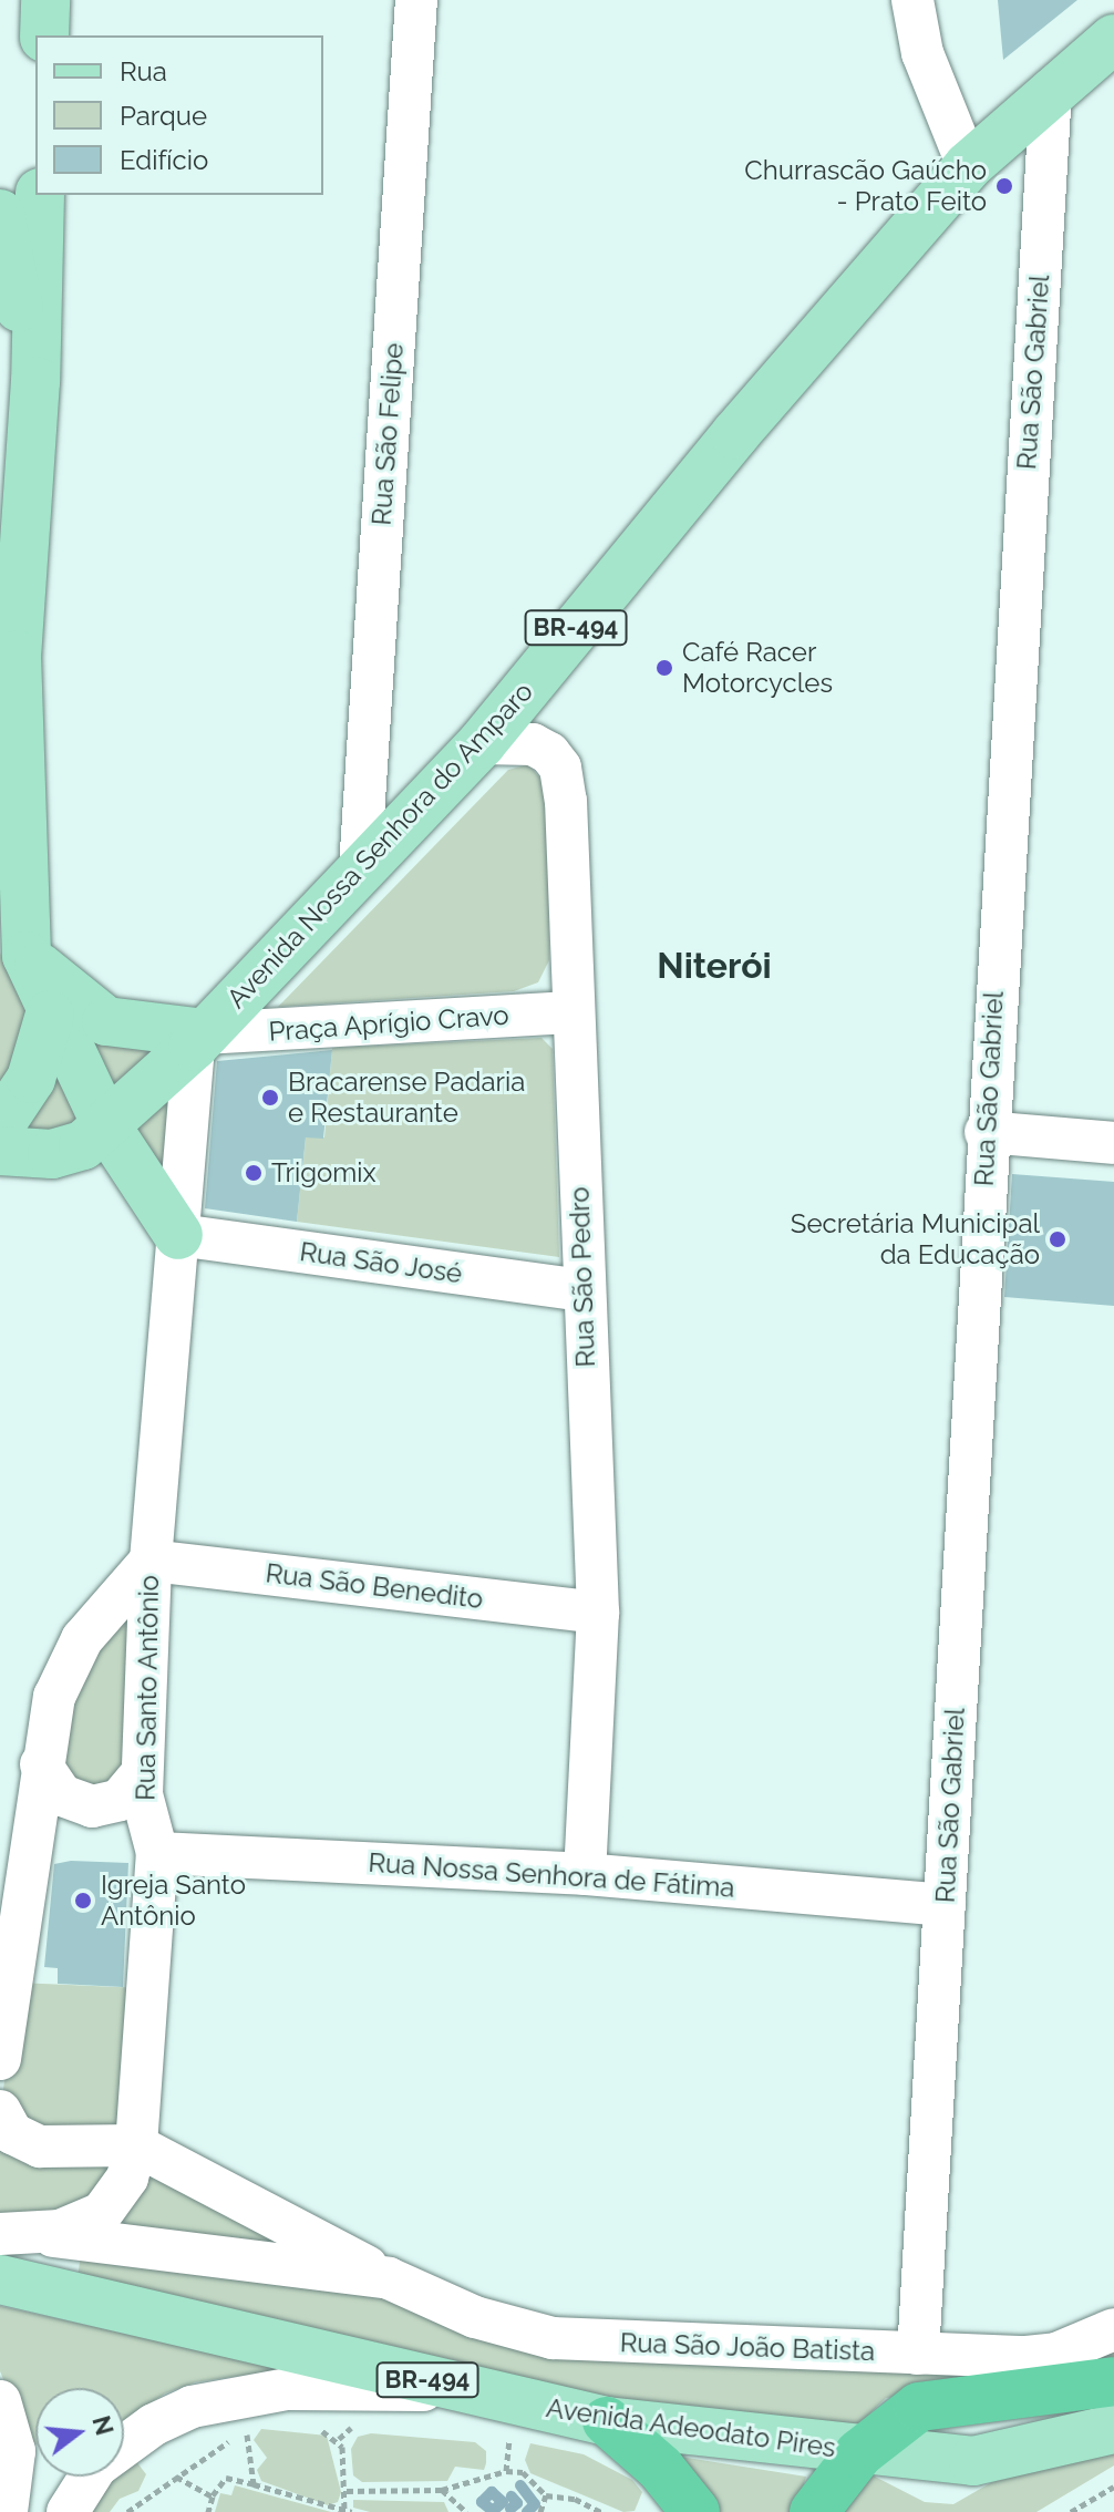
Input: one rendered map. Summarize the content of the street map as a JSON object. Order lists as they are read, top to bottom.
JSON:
{
  "streets": {
    "highway": ["Avenida Adeodato Pires"],
    "main road": ["BR-494", "Avenida Nossa Senhora do Amparo"],
    "street": [
      "Rua São Gabriel",
      "Rua São Felipe",
      "Praça Aprígio Cravo",
      "Rua São José",
      "Rua São Pedro",
      "Rua São Benedito",
      "Rua Santo Antônio",
      "Rua Nossa Senhora de Fátima",
      "Rua São João Batista"
    ]
  },
  "crossings": [
    ["Rua São Gabriel", "Avenida Nossa Senhora do Amparo"],
    ["Rua São Gabriel", "Rua Nossa Senhora de Fátima"],
    ["Rua São Gabriel", "Rua São João Batista"],
    ["Rua São Felipe", "Avenida Nossa Senhora do Amparo"],
    ["BR-494", "Avenida Adeodato Pires"],
    ["Avenida Nossa Senhora do Amparo", "Praça Aprígio Cravo"],
    ["Avenida Nossa Senhora do Amparo", "Rua São Pedro"],
    ["Avenida Nossa Senhora do Amparo", "Rua Santo Antônio"],
    ["Praça Aprígio Cravo", "Rua São Pedro"],
    ["Praça Aprígio Cravo", "Rua Santo Antônio"],
    ["Rua São José", "Rua São Pedro"],
    ["Rua São José", "Rua Santo Antônio"],
    ["Rua São Pedro", "Rua São Benedito"],
    ["Rua São Pedro", "Rua Nossa Senhora de Fátima"],
    ["Rua São Benedito", "Rua Santo Antônio"],
    ["Rua Santo Antônio", "Rua Nossa Senhora de Fátima"],
    ["Rua Santo Antônio", "Rua São João Batista"]
  ],
  "districts": ["Niterói"],
  "places": [
    "Churrascão Gaúcho - Prato Feito",
    "Café Racer Motorcycles",
    "Bracarense Padaria e Restaurante",
    "Trigomix",
    "Secretária Municipal da Educação",
    "Igreja Santo Antônio"
  ],
  "legend": ["Rua", "Parque", "Edifício"],
  "north": "right"
}
